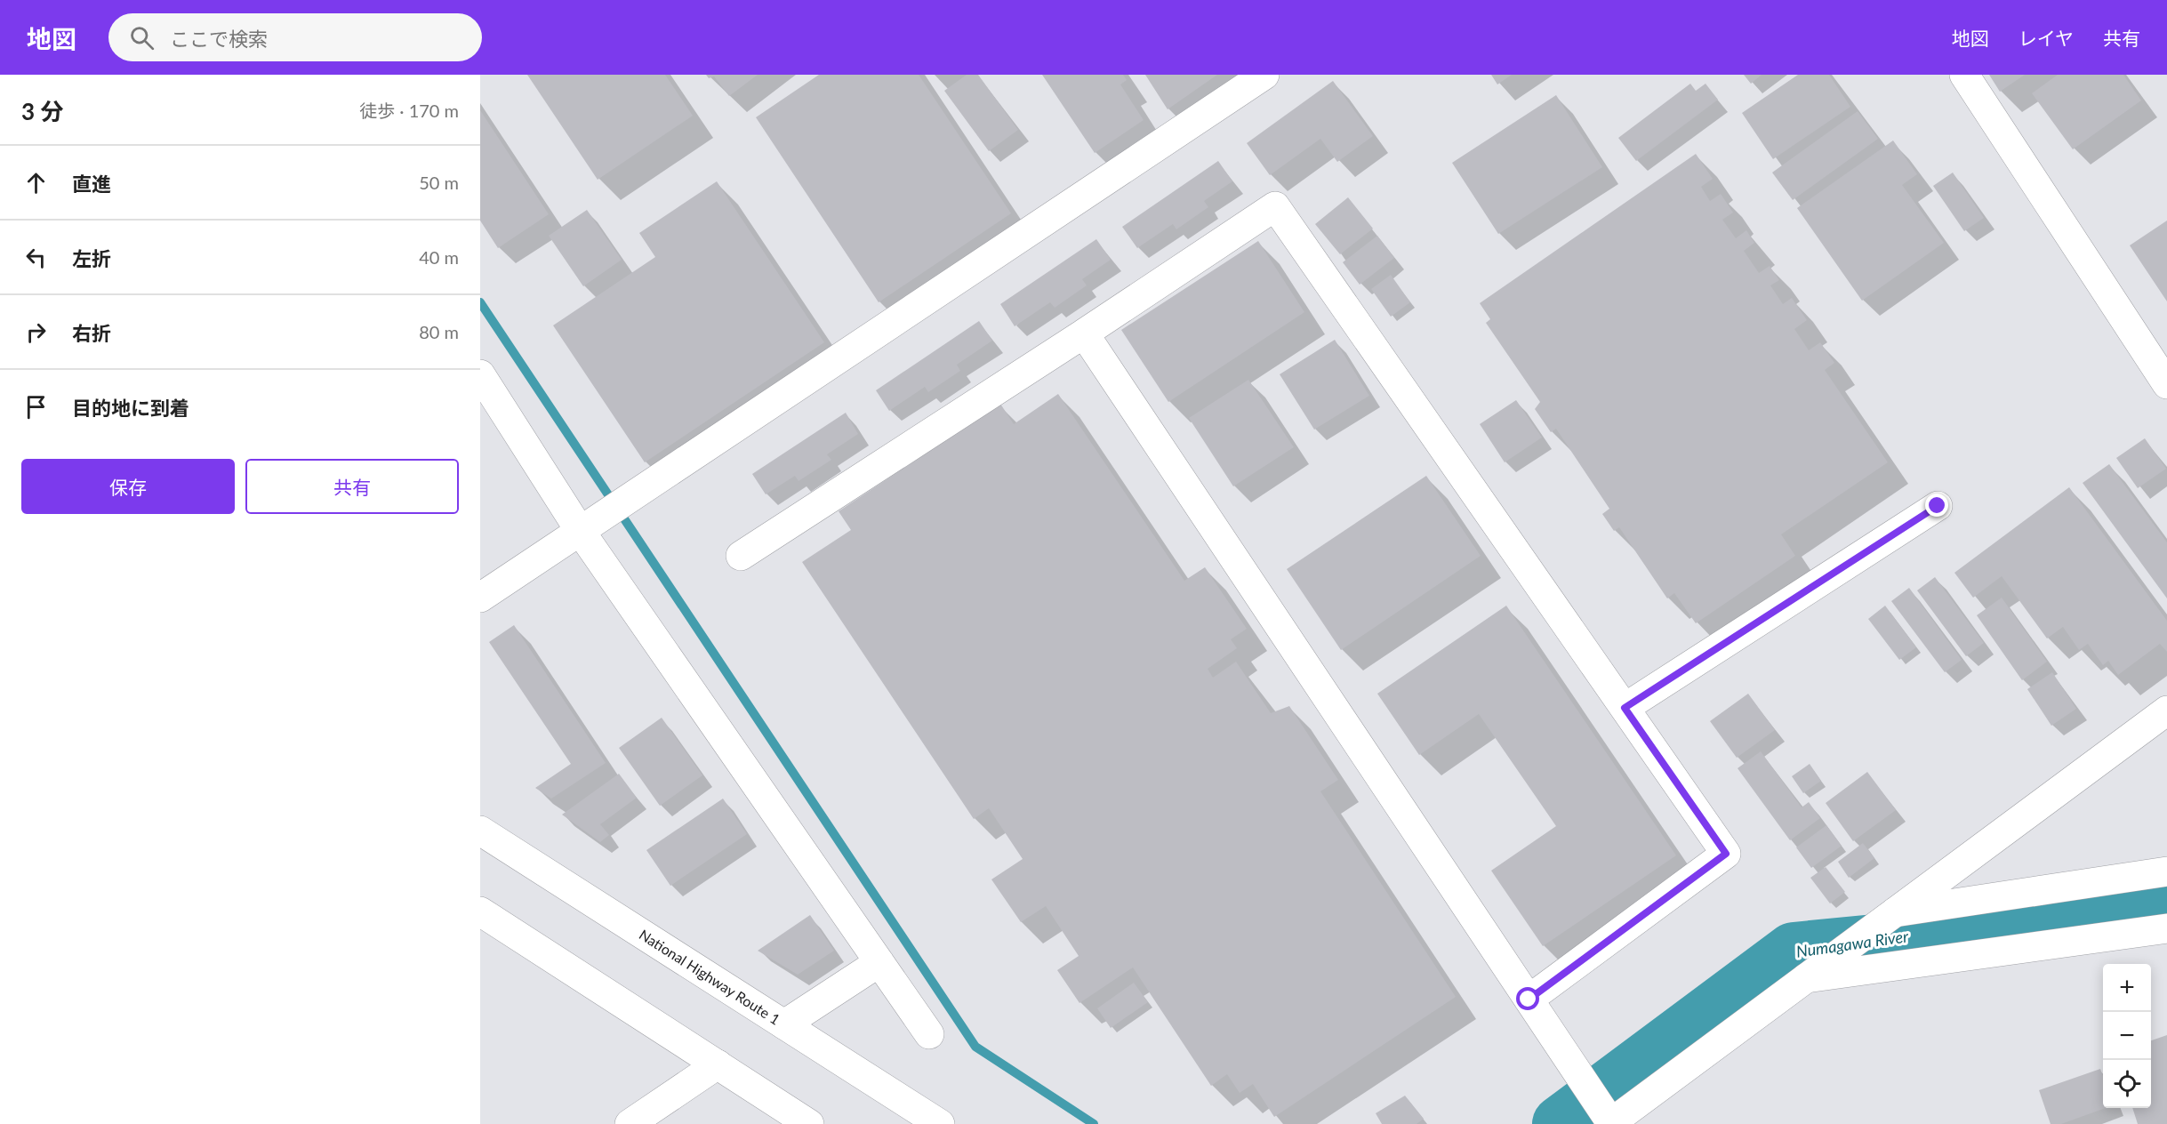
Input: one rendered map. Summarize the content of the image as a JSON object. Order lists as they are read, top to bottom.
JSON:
{
  "streets": {
    "main road": ["National Highway Route 1"]
  },
  "water": ["Numagawa River"],
  "page": {
    "header": "地図",
    "search": "ここで検索",
    "nav": ["地図", "レイヤ", "共有"],
    "heading": ["3 分", "徒歩 · 170 m"],
    "list": [
      ["直進", "50 m"],
      ["左折", "40 m"],
      ["右折", "80 m"],
      "目的地に到着"
    ],
    "buttons": ["保存", "共有"],
    "map_buttons": ["+", "−"]
  }
}
